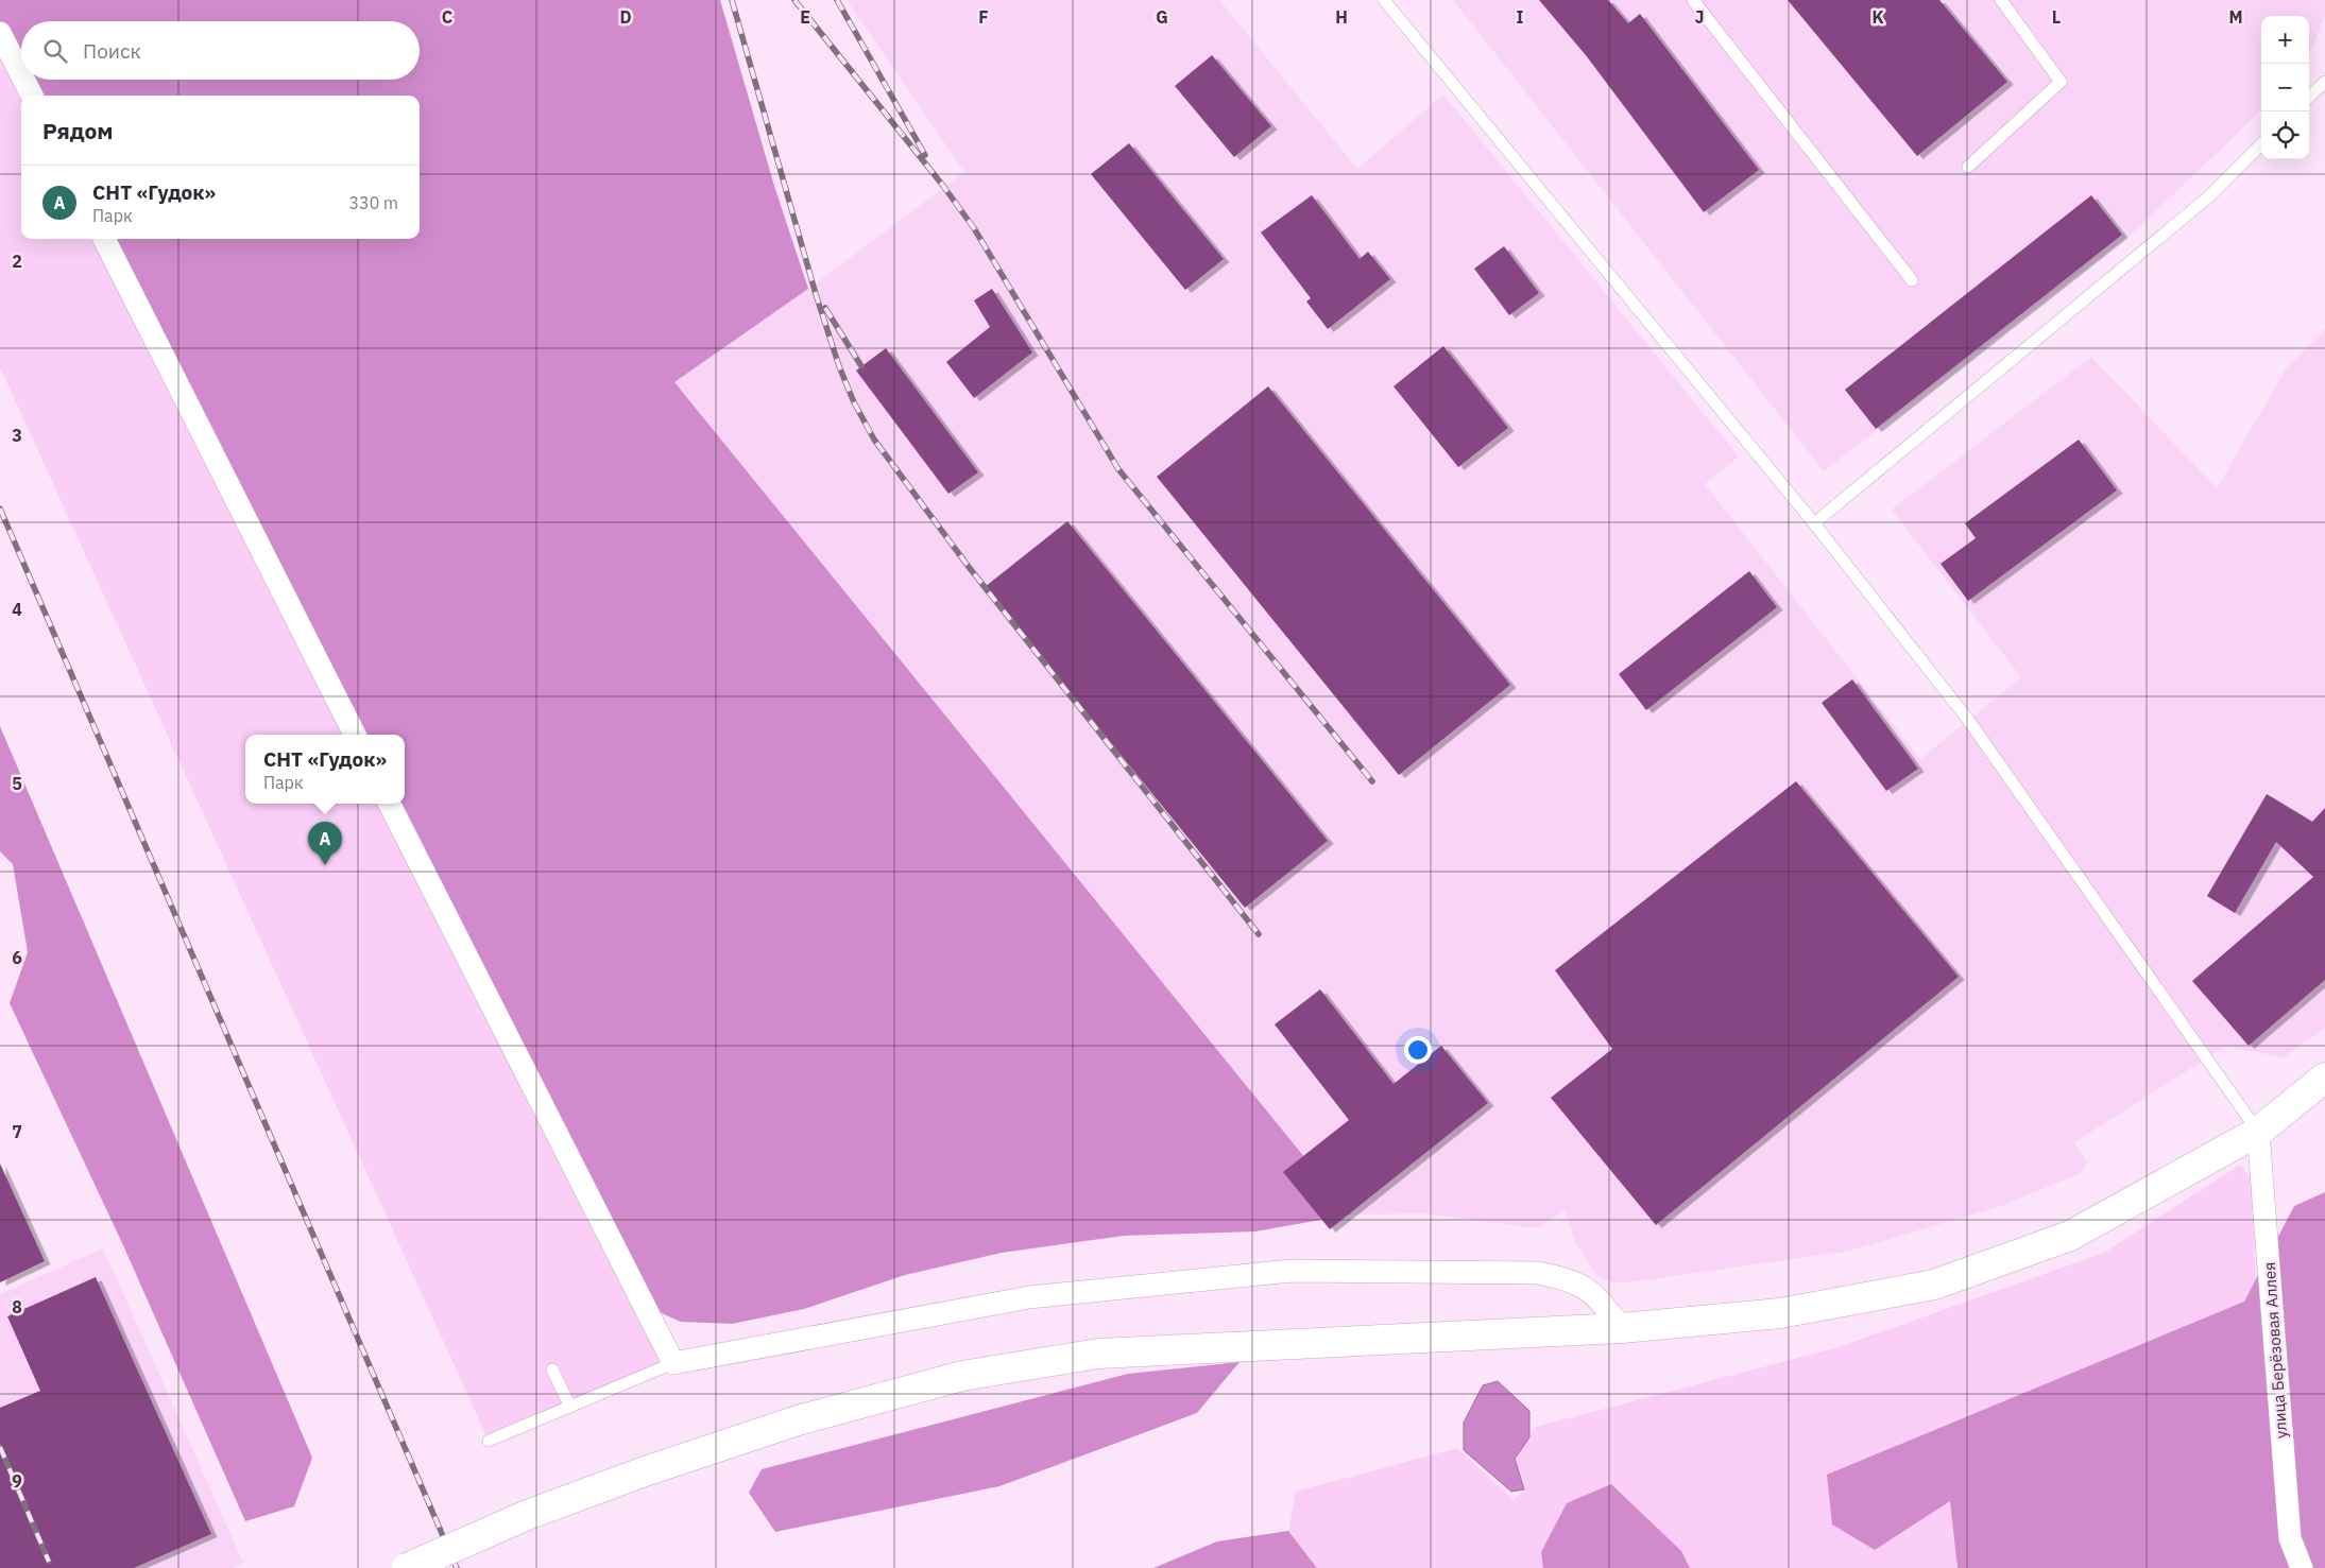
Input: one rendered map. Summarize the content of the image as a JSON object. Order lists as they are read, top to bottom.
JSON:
{
  "streets": {
    "street": ["улица Берёзовая Аллея"]
  },
  "page": {
    "map_buttons": ["+", "−"],
    "search": "Поиск",
    "heading": "Рядом",
    "list": [
      {
        "mark": "A",
        "name": "СНТ «Гудок»",
        "note": "Парк",
        "value": "330 m"
      }
    ],
    "popup": ["СНТ «Гудок»", "Парк"],
    "pins": "A"
  },
  "grid": {
    "columns": [
      "C",
      "D",
      "E",
      "F",
      "G",
      "H",
      "I",
      "J",
      "K",
      "L",
      "M"
    ],
    "rows": [
      "2",
      "3",
      "4",
      "5",
      "6",
      "7",
      "8",
      "9"
    ]
  }
}
